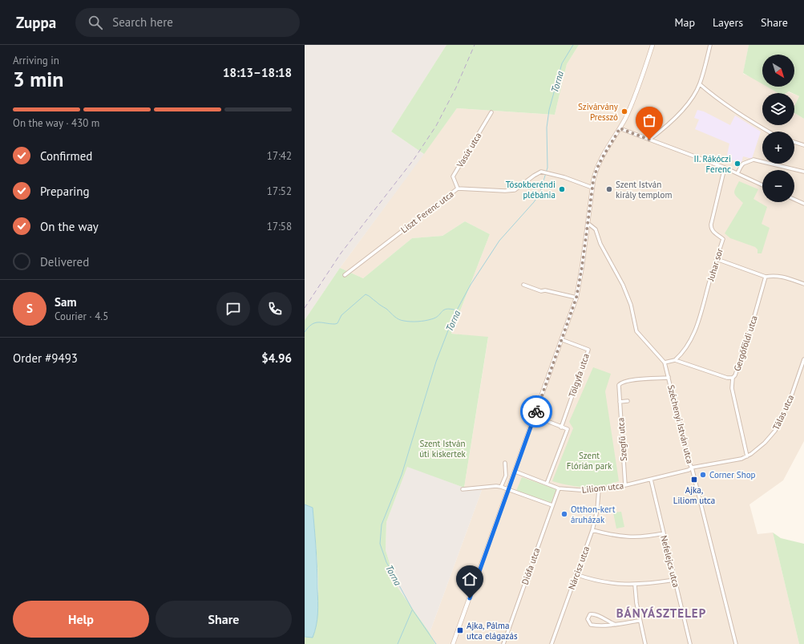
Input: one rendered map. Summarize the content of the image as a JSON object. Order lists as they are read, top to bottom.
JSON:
{
  "streets": {
    "street": [
      "Vasút utca",
      "Liszt Ferenc utca",
      "Juhar sor",
      "Gergőföldi utca",
      "Tölgyfa utca",
      "Tálas utca",
      "Széchenyi István utca",
      "Szegfű utca",
      "Liliom utca",
      "Nefelejcs utca",
      "Diófa utca",
      "Nárcisz utca"
    ]
  },
  "crossings": [
    ["Vasút utca", "Liszt Ferenc utca"],
    ["Juhar sor", "Gergőföldi utca"],
    ["Tálas utca", "Széchenyi István utca"],
    ["Tálas utca", "Liliom utca"],
    ["Széchenyi István utca", "Szegfű utca"],
    ["Széchenyi István utca", "Liliom utca"],
    ["Szegfű utca", "Liliom utca"],
    ["Liliom utca", "Nefelejcs utca"],
    ["Liliom utca", "Diófa utca"],
    ["Liliom utca", "Nárcisz utca"]
  ],
  "districts": ["BÁNYÁSZTELEP"],
  "water": ["Torna"],
  "parks": ["Szent István úti kiskertek", "Szent Flórián park"],
  "places": {
    "other": [
      "Szivárvány Presszó",
      "II. Rákóczi Ferenc",
      "Tósokberéndi plébánia",
      "Szent István király templom",
      "Corner Shop",
      "Otthon-kert áruházak"
    ],
    "transit": ["Ajka, Liliom utca", "Ajka, Pálma utca elágazás"]
  },
  "north": "bottom right",
  "page": {
    "header": "Zuppa",
    "search": "Search here",
    "nav": ["Map", "Layers", "Share"],
    "heading": ["3 min", "Arriving in", "18:13–18:18"],
    "panel": [
      "Sam",
      "Courier · 4.5",
      "Order #9493",
      "$4.96"
    ],
    "map_buttons": ["+", "−"],
    "bar": "On the way · 430 m",
    "list": [
      ["Confirmed", "17:42"],
      ["Preparing", "17:52"],
      ["On the way", "17:58"],
      "Delivered"
    ],
    "round": "S",
    "buttons": ["Help", "Share"]
  }
}
